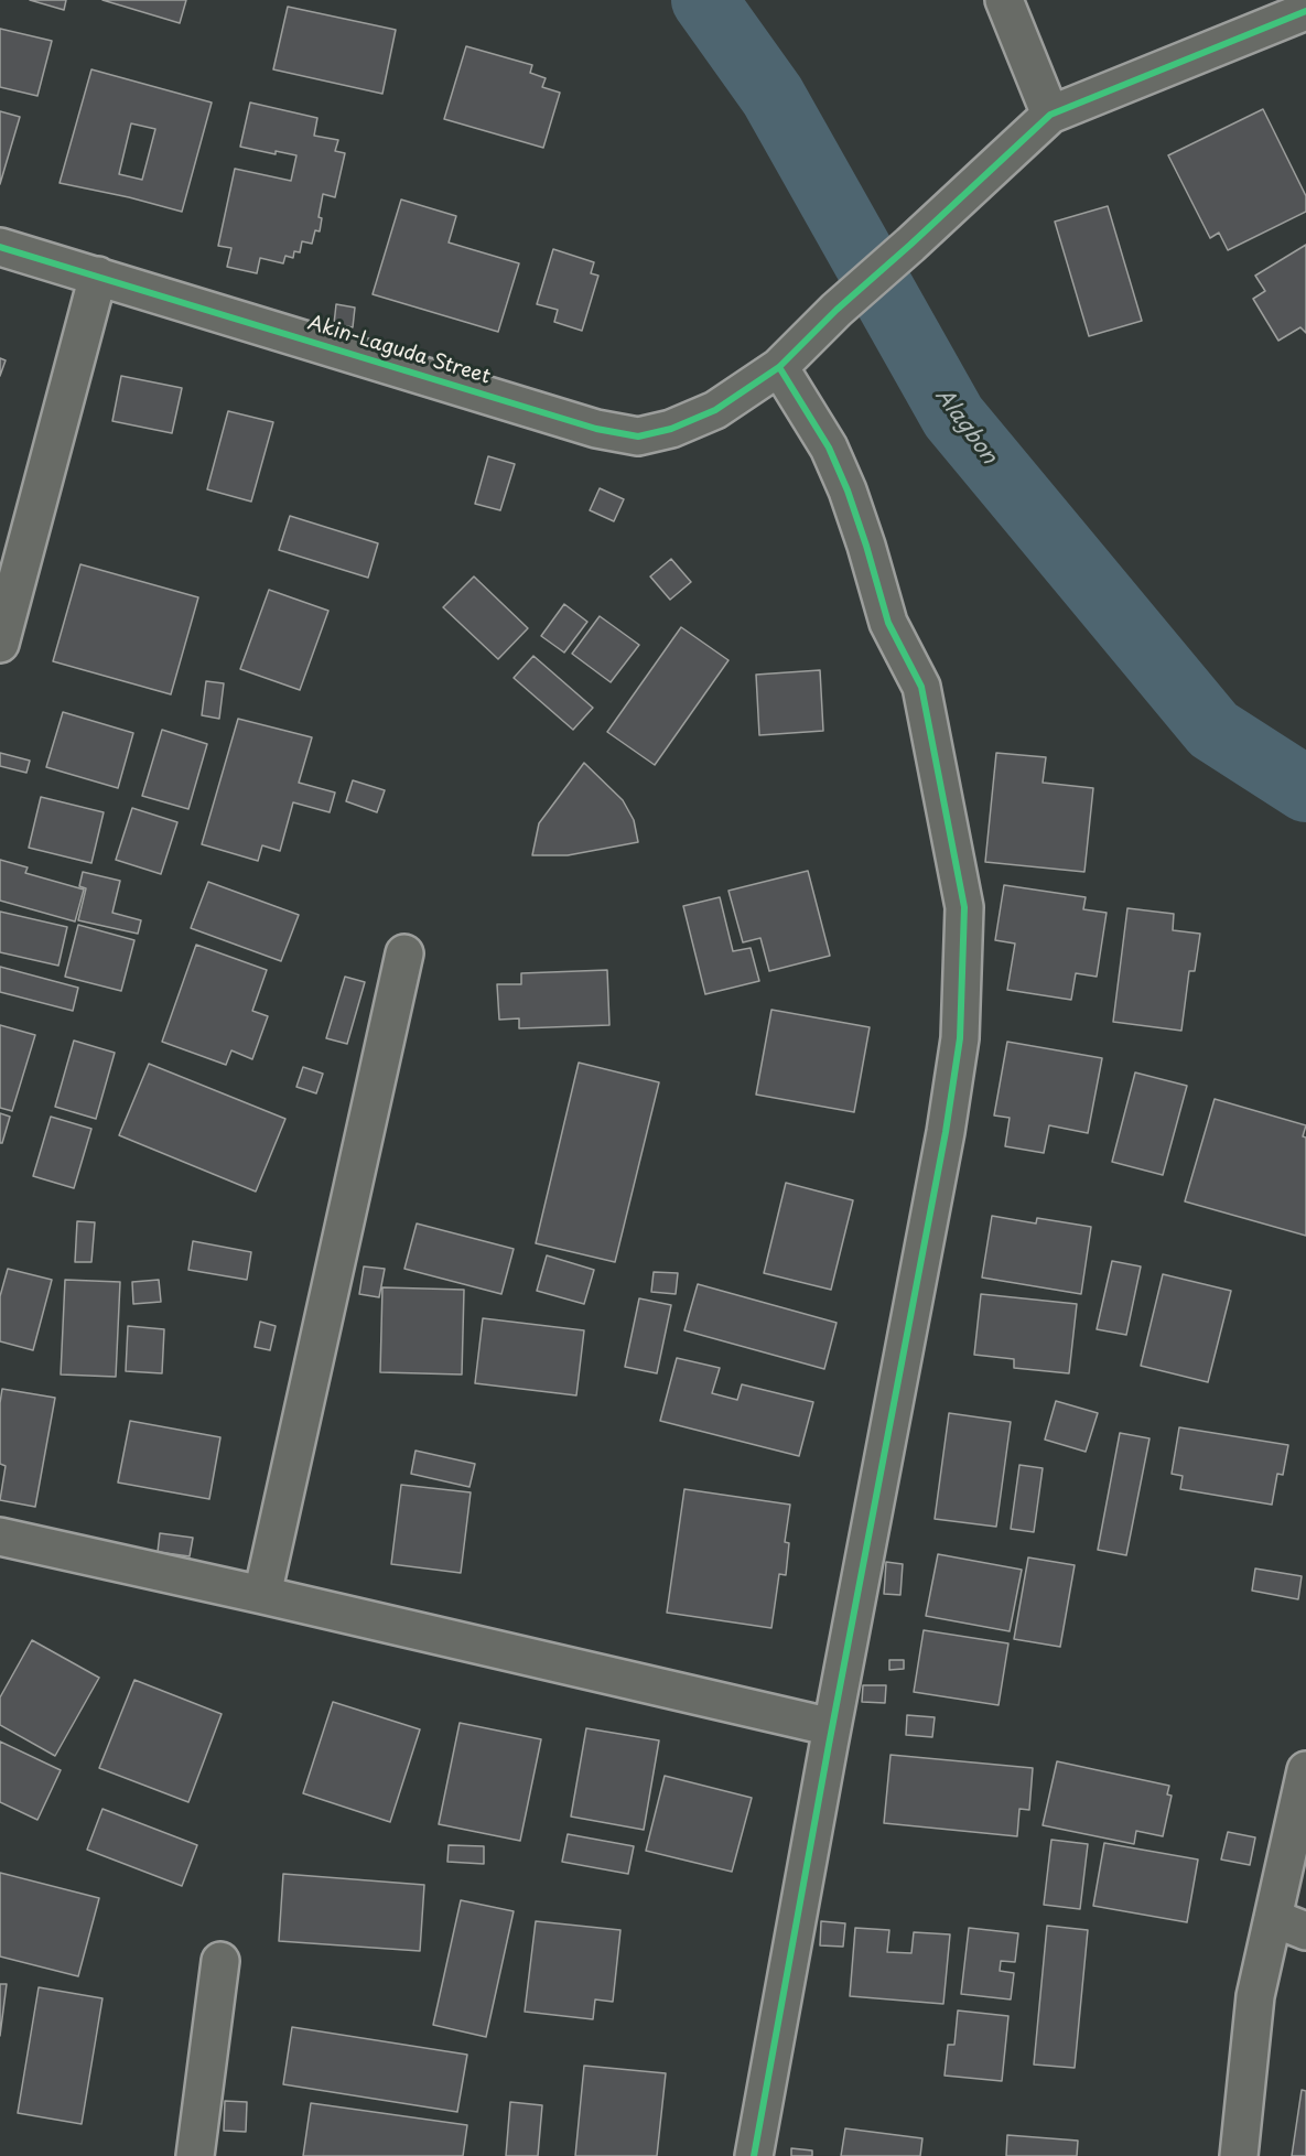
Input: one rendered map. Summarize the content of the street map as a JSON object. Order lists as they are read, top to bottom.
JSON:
{
  "streets": {
    "street": ["Akin-Laguda Street"]
  },
  "water": ["Alagbon"]
}
